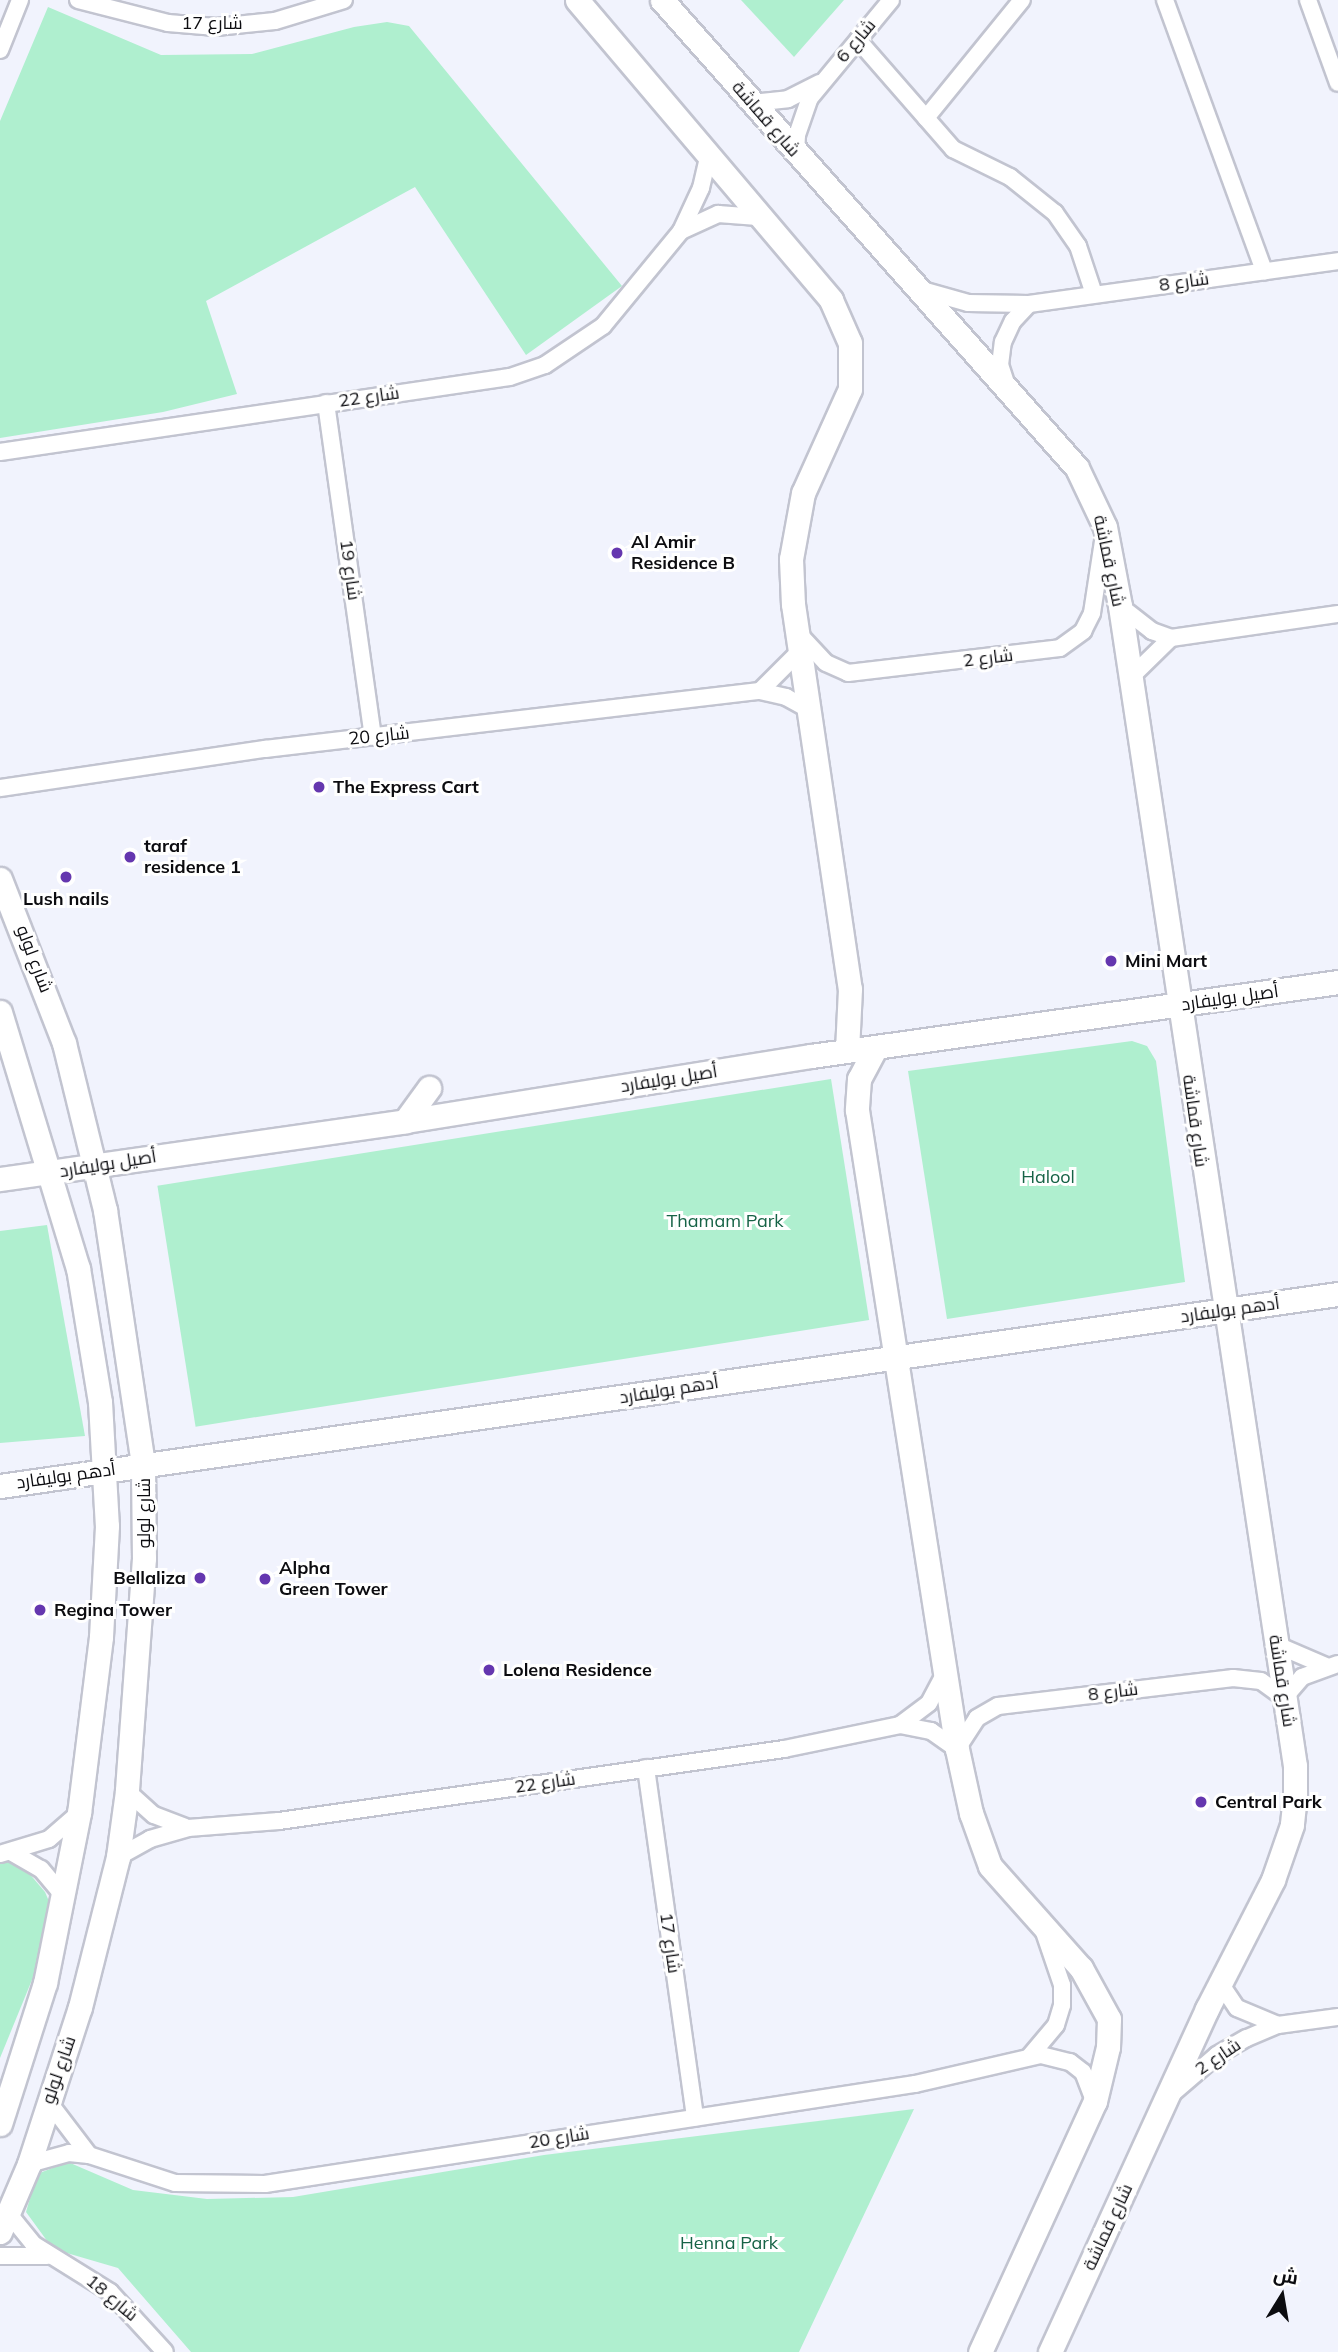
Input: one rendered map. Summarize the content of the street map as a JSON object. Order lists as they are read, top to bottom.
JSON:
{
  "streets": {
    "street": [
      "شارع 17",
      "شارع 6",
      "شارع قماشة",
      "شارع 8",
      "شارع 22",
      "شارع 19",
      "شارع 2",
      "شارع 20",
      "شارع لولو",
      "أصيل بوليفارد",
      "أدهم بوليفارد",
      "شارع 18"
    ]
  },
  "crossings": [
    ["شارع 17", "شارع 22"],
    ["شارع 17", "شارع 20"],
    ["شارع 6", "شارع قماشة"],
    ["شارع قماشة", "شارع 8"],
    ["شارع قماشة", "شارع 2"],
    ["شارع قماشة", "أصيل بوليفارد"],
    ["شارع قماشة", "أدهم بوليفارد"],
    ["شارع 8", "شارع 22"],
    ["شارع 22", "شارع 19"],
    ["شارع 22", "شارع لولو"],
    ["شارع 19", "شارع 20"],
    ["شارع 20", "شارع لولو"],
    ["شارع لولو", "أصيل بوليفارد"],
    ["شارع لولو", "أدهم بوليفارد"],
    ["شارع لولو", "شارع 18"]
  ],
  "parks": ["Halool", "Thamam Park", "Henna Park"],
  "places": [
    "Al Amir Residence B",
    "The Express Cart",
    "taraf residence 1",
    "Lush nails",
    "Mini Mart",
    "Bellaliza",
    "Alpha Green Tower",
    "Regina Tower",
    "Lolena Residence",
    "Central Park"
  ],
  "north": "top"
}
